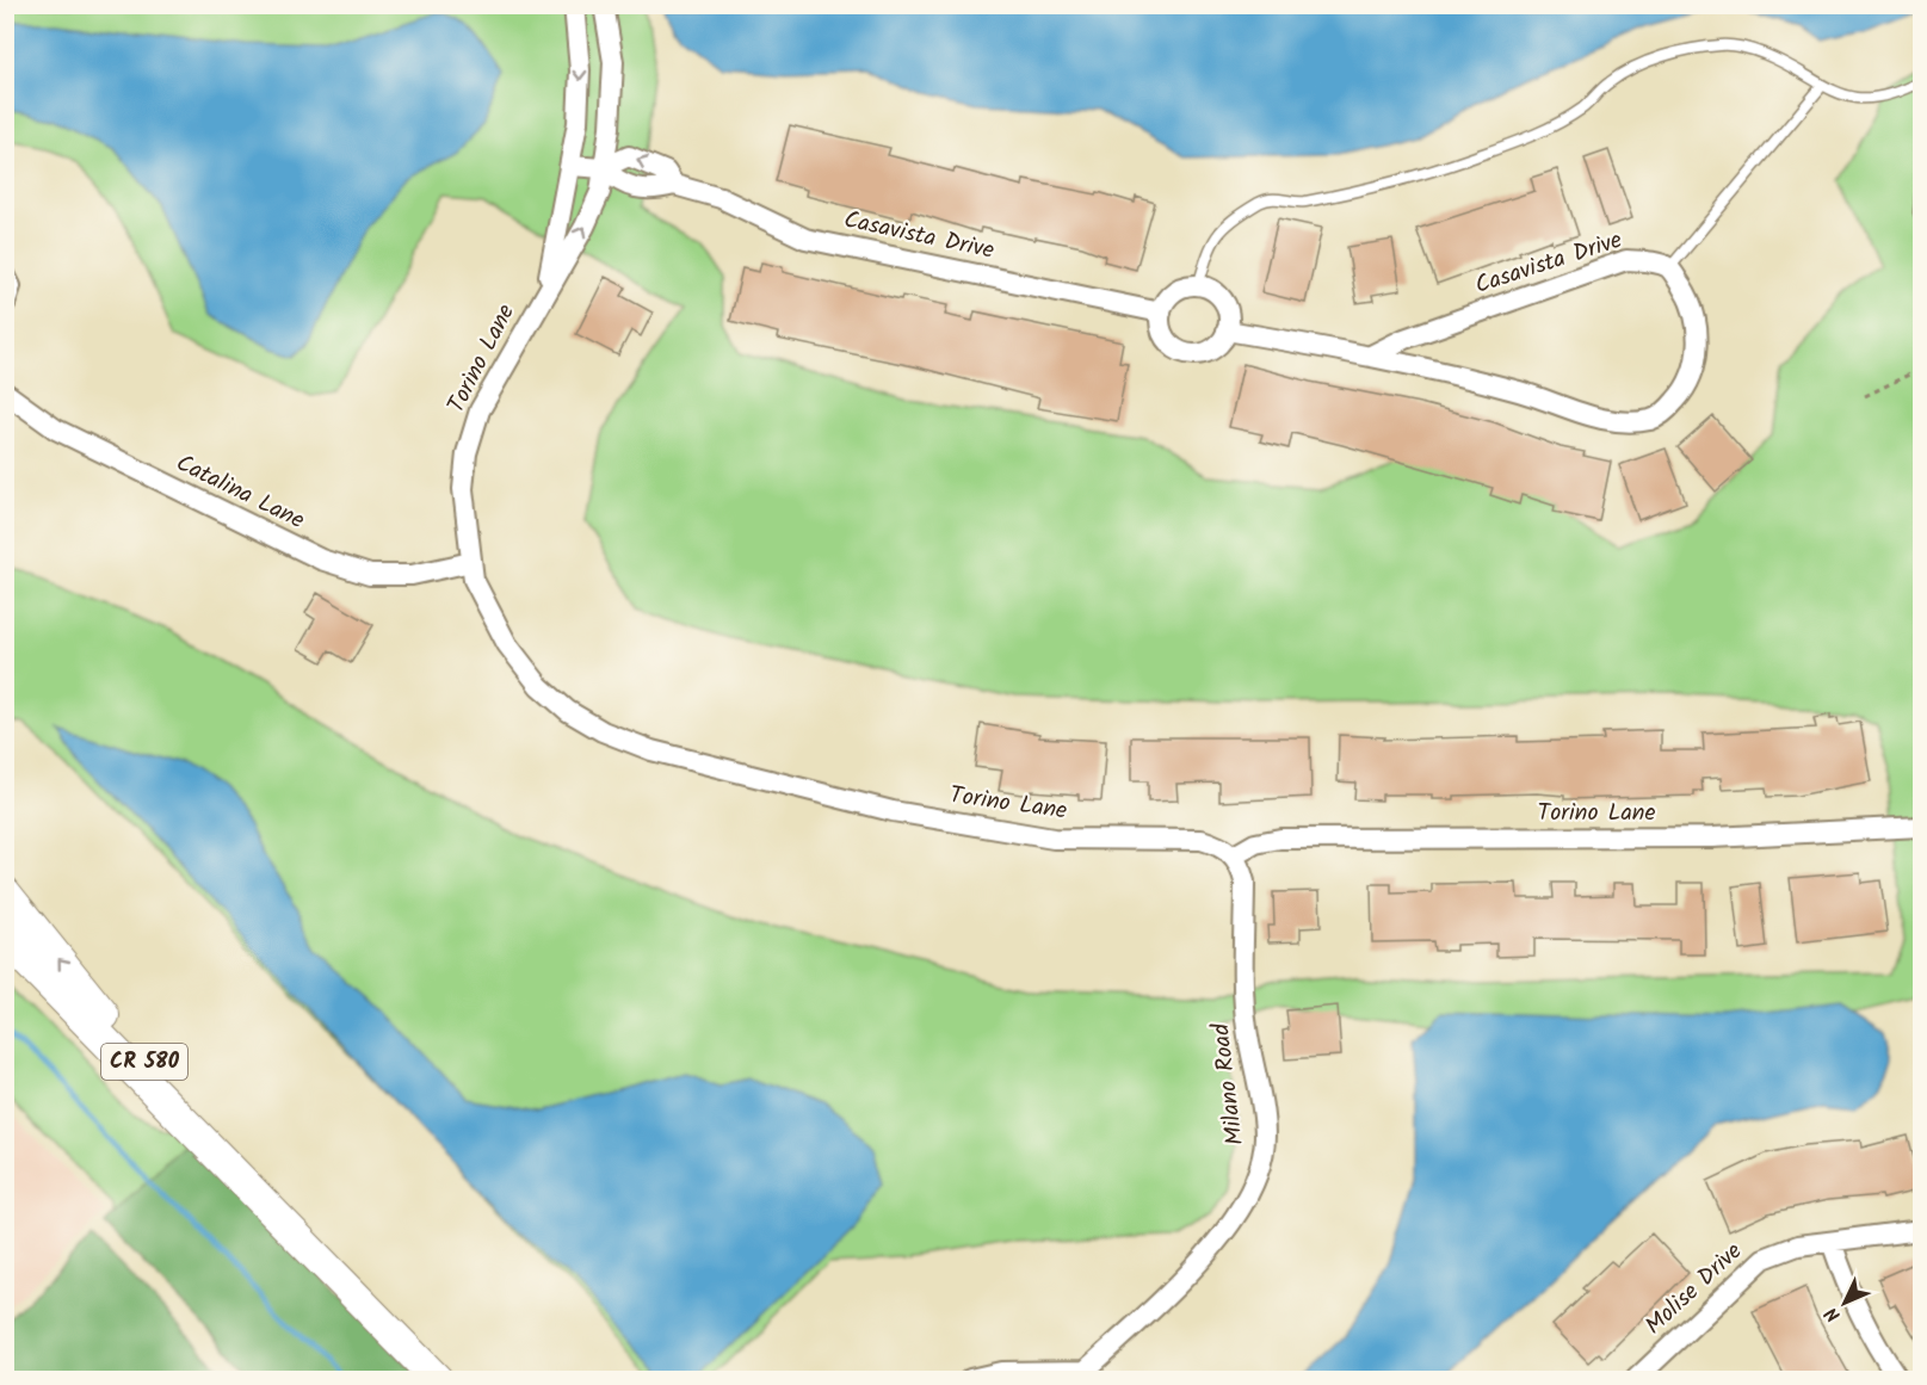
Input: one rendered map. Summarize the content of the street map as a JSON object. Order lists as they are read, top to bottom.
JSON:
{
  "streets": {
    "main road": ["CR 580"],
    "street": [
      "Casavista Drive",
      "Torino Lane",
      "Catalina Lane",
      "Milano Road",
      "Molise Drive"
    ]
  },
  "crossings": [
    ["Casavista Drive", "Torino Lane"],
    ["Torino Lane", "Catalina Lane"],
    ["Torino Lane", "Milano Road"]
  ],
  "north": "bottom left"
}
